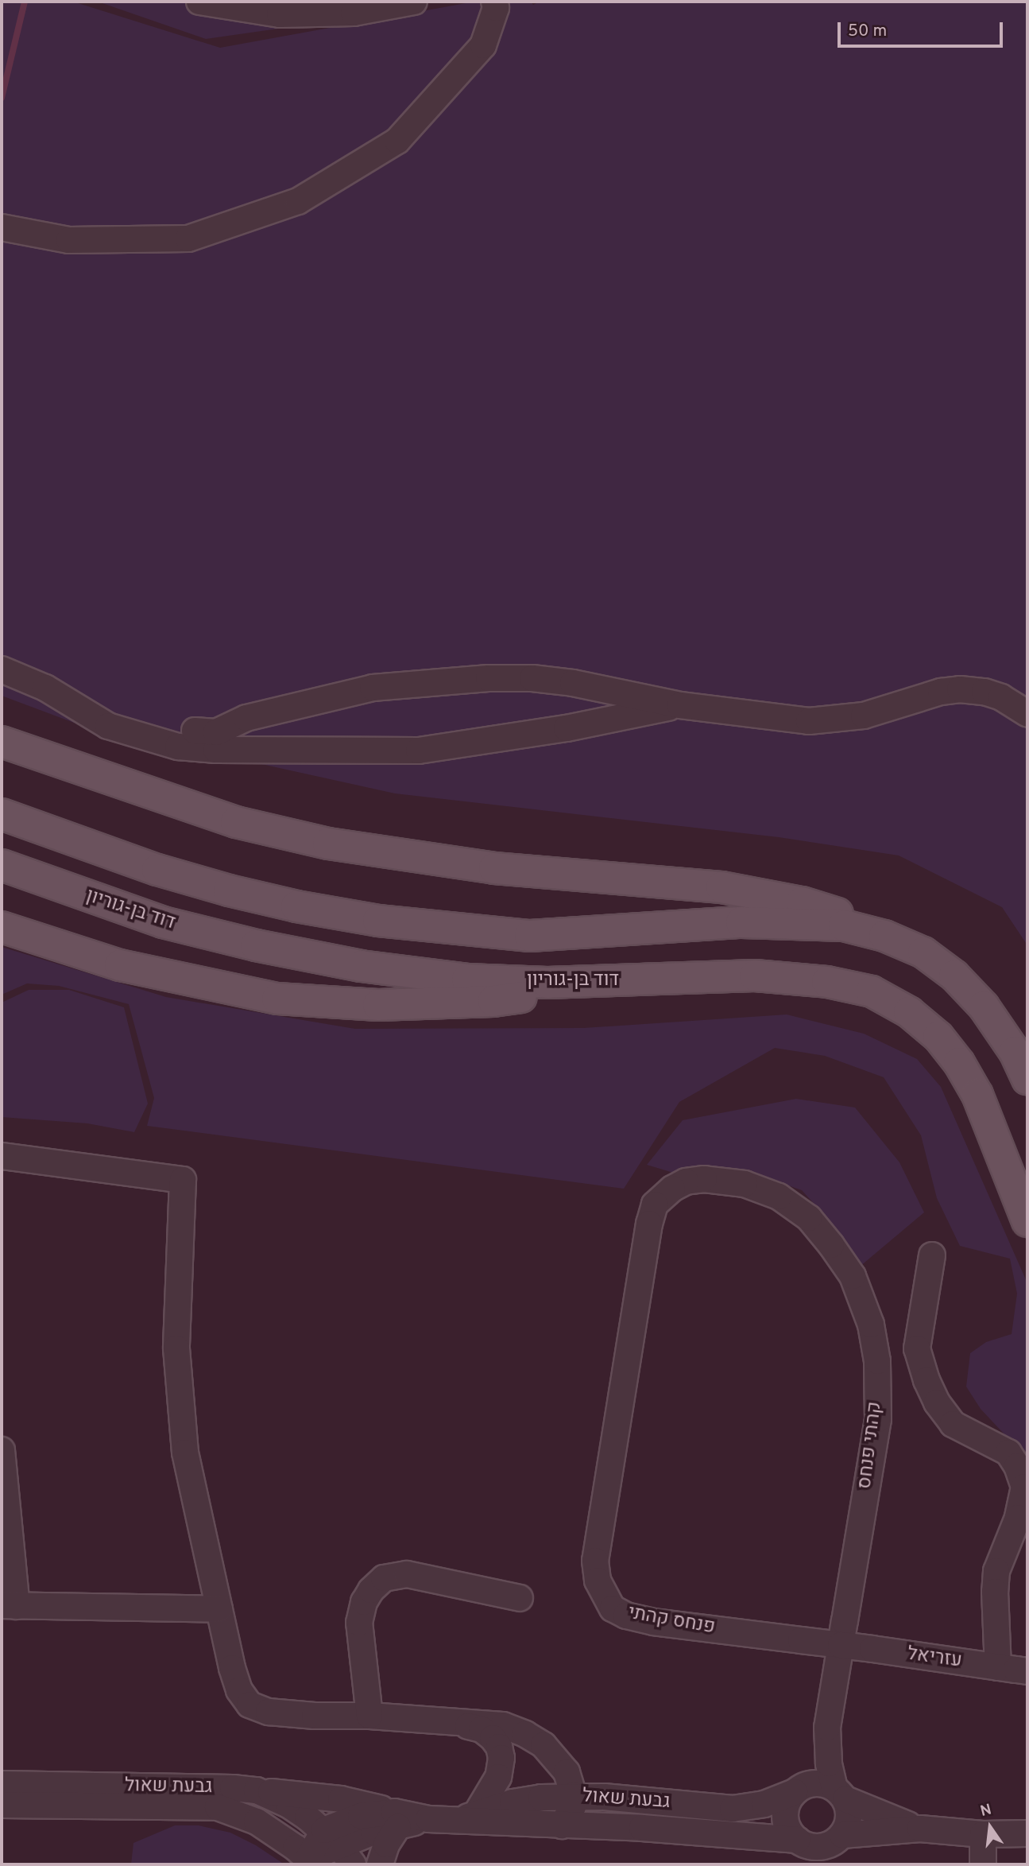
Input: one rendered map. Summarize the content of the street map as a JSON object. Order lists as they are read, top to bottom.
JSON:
{
  "streets": {
    "main road": ["דוד בן-גוריון"],
    "street": [
      "קהתי פנחס",
      "פנחס קהתי",
      "עזריאל",
      "גבעת שאול"
    ]
  },
  "crossings": [
    ["קהתי פנחס", "פנחס קהתי"],
    ["קהתי פנחס", "עזריאל"],
    ["פנחס קהתי", "עזריאל"]
  ],
  "scale_bar": "50 m",
  "north": "top"
}
